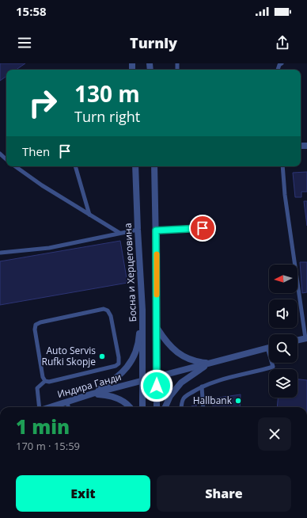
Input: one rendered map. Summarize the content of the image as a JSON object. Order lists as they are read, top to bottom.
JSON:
{
  "streets": {
    "street": ["Босна и Херцеговина", "Индира Ганди"]
  },
  "crossings": [
    ["Босна и Херцеговина", "Индира Ганди"]
  ],
  "places": ["Auto Servis Rufki Skopje", "Hallbank"],
  "north": "left",
  "page": {
    "status": "15:58",
    "header": "Turnly",
    "turn": ["130 m", "Turn right"],
    "then": "Then",
    "heading": ["1 min", "170 m · 15:59"],
    "buttons": ["Exit", "Share"]
  }
}
